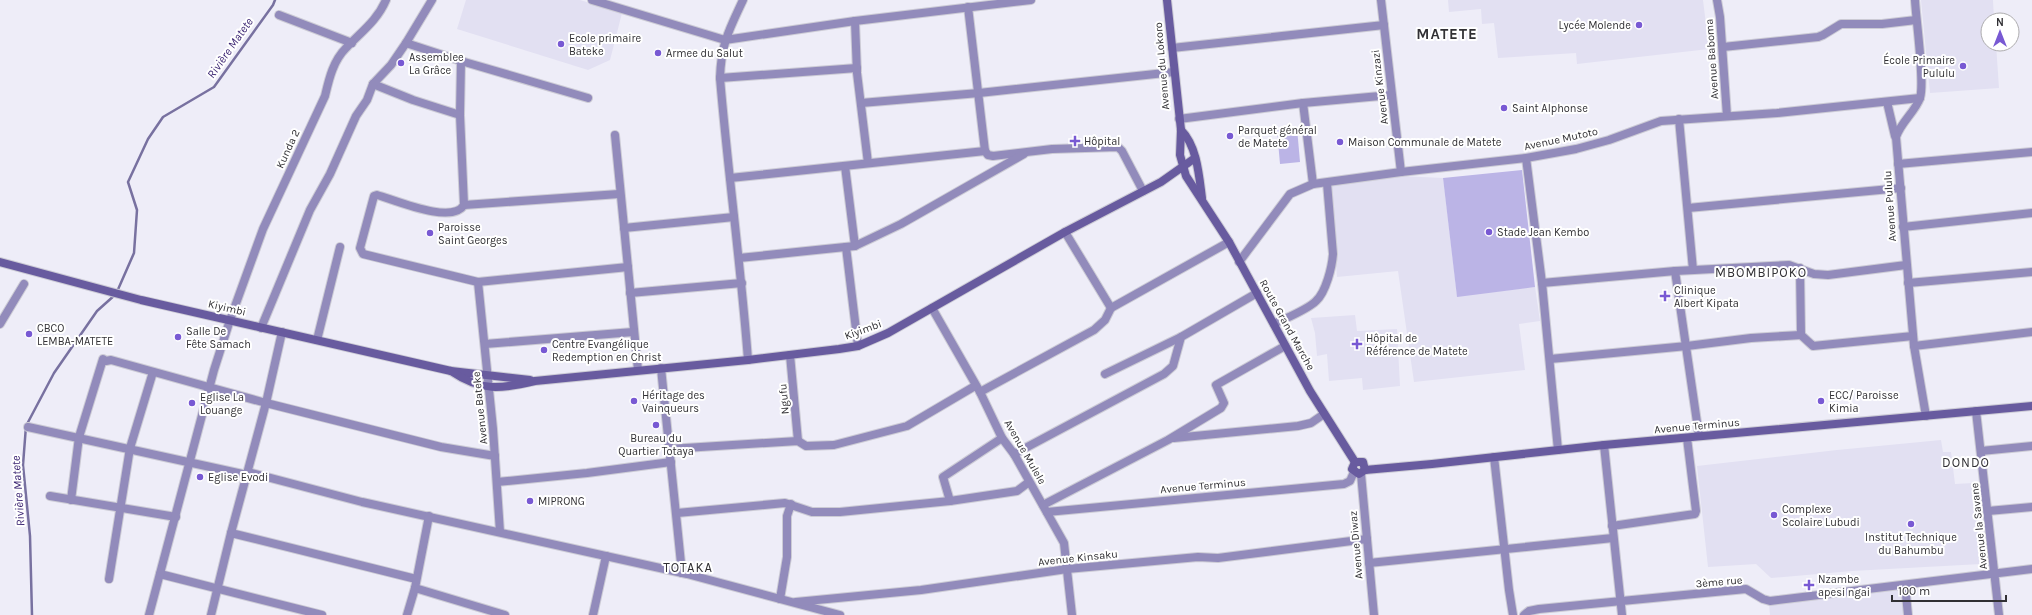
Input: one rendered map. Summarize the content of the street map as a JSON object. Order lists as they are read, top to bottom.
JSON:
{
  "streets": {
    "street": [
      "Avenue Baboma",
      "Avenue du Lokoro",
      "Avenue Kinzazi",
      "Avenue Mutoto",
      "Kunda 2",
      "Avenue Pululu",
      "Kiyimbi",
      "Route Grand Marche",
      "Ngufu",
      "Avenue Bateke",
      "Avenue Terminus",
      "Avenue Mulele",
      "Avenue la Savane",
      "Avenue Diwaz",
      "Avenue Kinsaku",
      "3ème rue"
    ]
  },
  "crossings": [
    ["Avenue Baboma", "Avenue Mutoto"],
    ["Avenue du Lokoro", "Kiyimbi"],
    ["Avenue du Lokoro", "Route Grand Marche"],
    ["Avenue Kinzazi", "Avenue Mutoto"],
    ["Avenue Mutoto", "Avenue Pululu"],
    ["Avenue Mutoto", "Route Grand Marche"],
    ["Kunda 2", "Kiyimbi"],
    ["Avenue Pululu", "Avenue Terminus"],
    ["Kiyimbi", "Route Grand Marche"],
    ["Kiyimbi", "Ngufu"],
    ["Kiyimbi", "Avenue Mulele"],
    ["Avenue Terminus", "Avenue Mulele"],
    ["Avenue Terminus", "Avenue la Savane"],
    ["Avenue Terminus", "Avenue Diwaz"],
    ["Avenue Mulele", "Avenue Kinsaku"],
    ["Avenue la Savane", "3ème rue"],
    ["Avenue Diwaz", "Avenue Kinsaku"]
  ],
  "districts": [
    "MATETE",
    "MBOMBIPOKO",
    "DONDO",
    "TOTAKA"
  ],
  "water": ["Rivière Matete"],
  "places": {
    "other": [
      "Lycée Molende",
      "Ecole primaire Bateke",
      "Armee du Salut",
      "Assemblee La Grâce",
      "École Primaire Pululu",
      "Saint Alphonse",
      "Parquet général de Matete",
      "Maison Communale de Matete",
      "Stade Jean Kembo",
      "Paroisse Saint Georges",
      "CBCO LEMBA-MATETE",
      "Salle De Fête Samach",
      "Centre Evangélique Redemption en Christ",
      "Héritage des Vainqueurs",
      "ECC/ Paroisse Kimia",
      "Eglise La Louange",
      "Bureau du Quartier Totaya",
      "Eglise Evodi",
      "MIPRONG",
      "Complexe Scolaire Lubudi",
      "Institut Technique du Bahumbu"
    ],
    "health": [
      "Hôpital",
      "Clinique Albert Kipata",
      "Hôpital de Référence de Matete",
      "Nzambe apesi ngai"
    ]
  },
  "scale_bar": "100 m",
  "north": "top"
}
